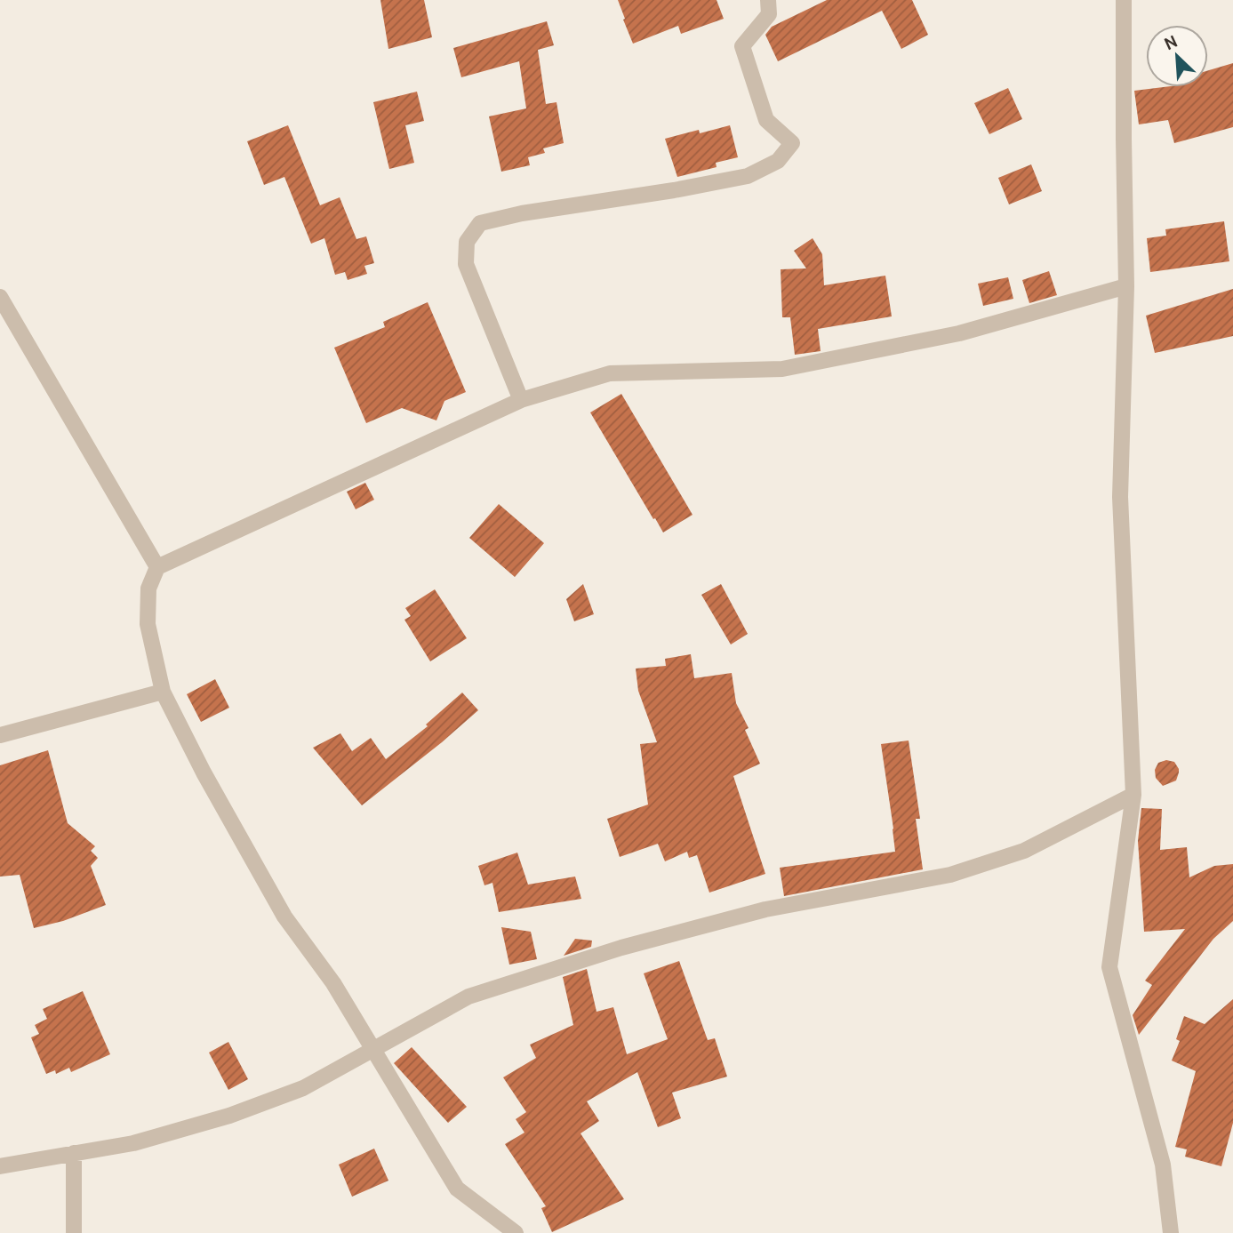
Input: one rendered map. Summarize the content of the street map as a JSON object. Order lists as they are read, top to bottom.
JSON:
{
  "north": "top left"
}
